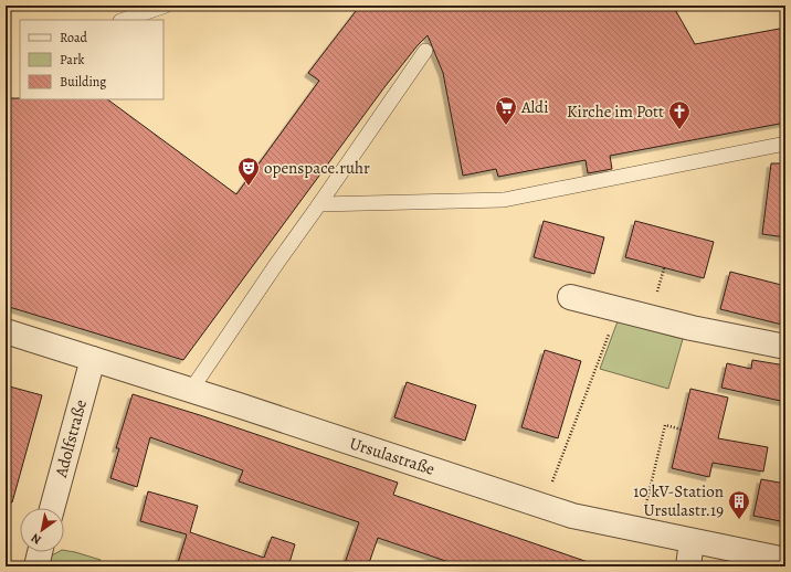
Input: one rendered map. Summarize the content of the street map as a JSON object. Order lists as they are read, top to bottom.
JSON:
{
  "streets": {
    "street": ["Adolfstraße", "Ursulastraße"]
  },
  "crossings": [
    ["Adolfstraße", "Ursulastraße"]
  ],
  "places": {
    "supermarket": ["Aldi"],
    "church": ["Kirche im Pott"],
    "theatre": ["openspace.ruhr"],
    "building": ["10 kV-Station Ursulastr.19"]
  },
  "legend": ["Road", "Park", "Building"],
  "north": "bottom left"
}
